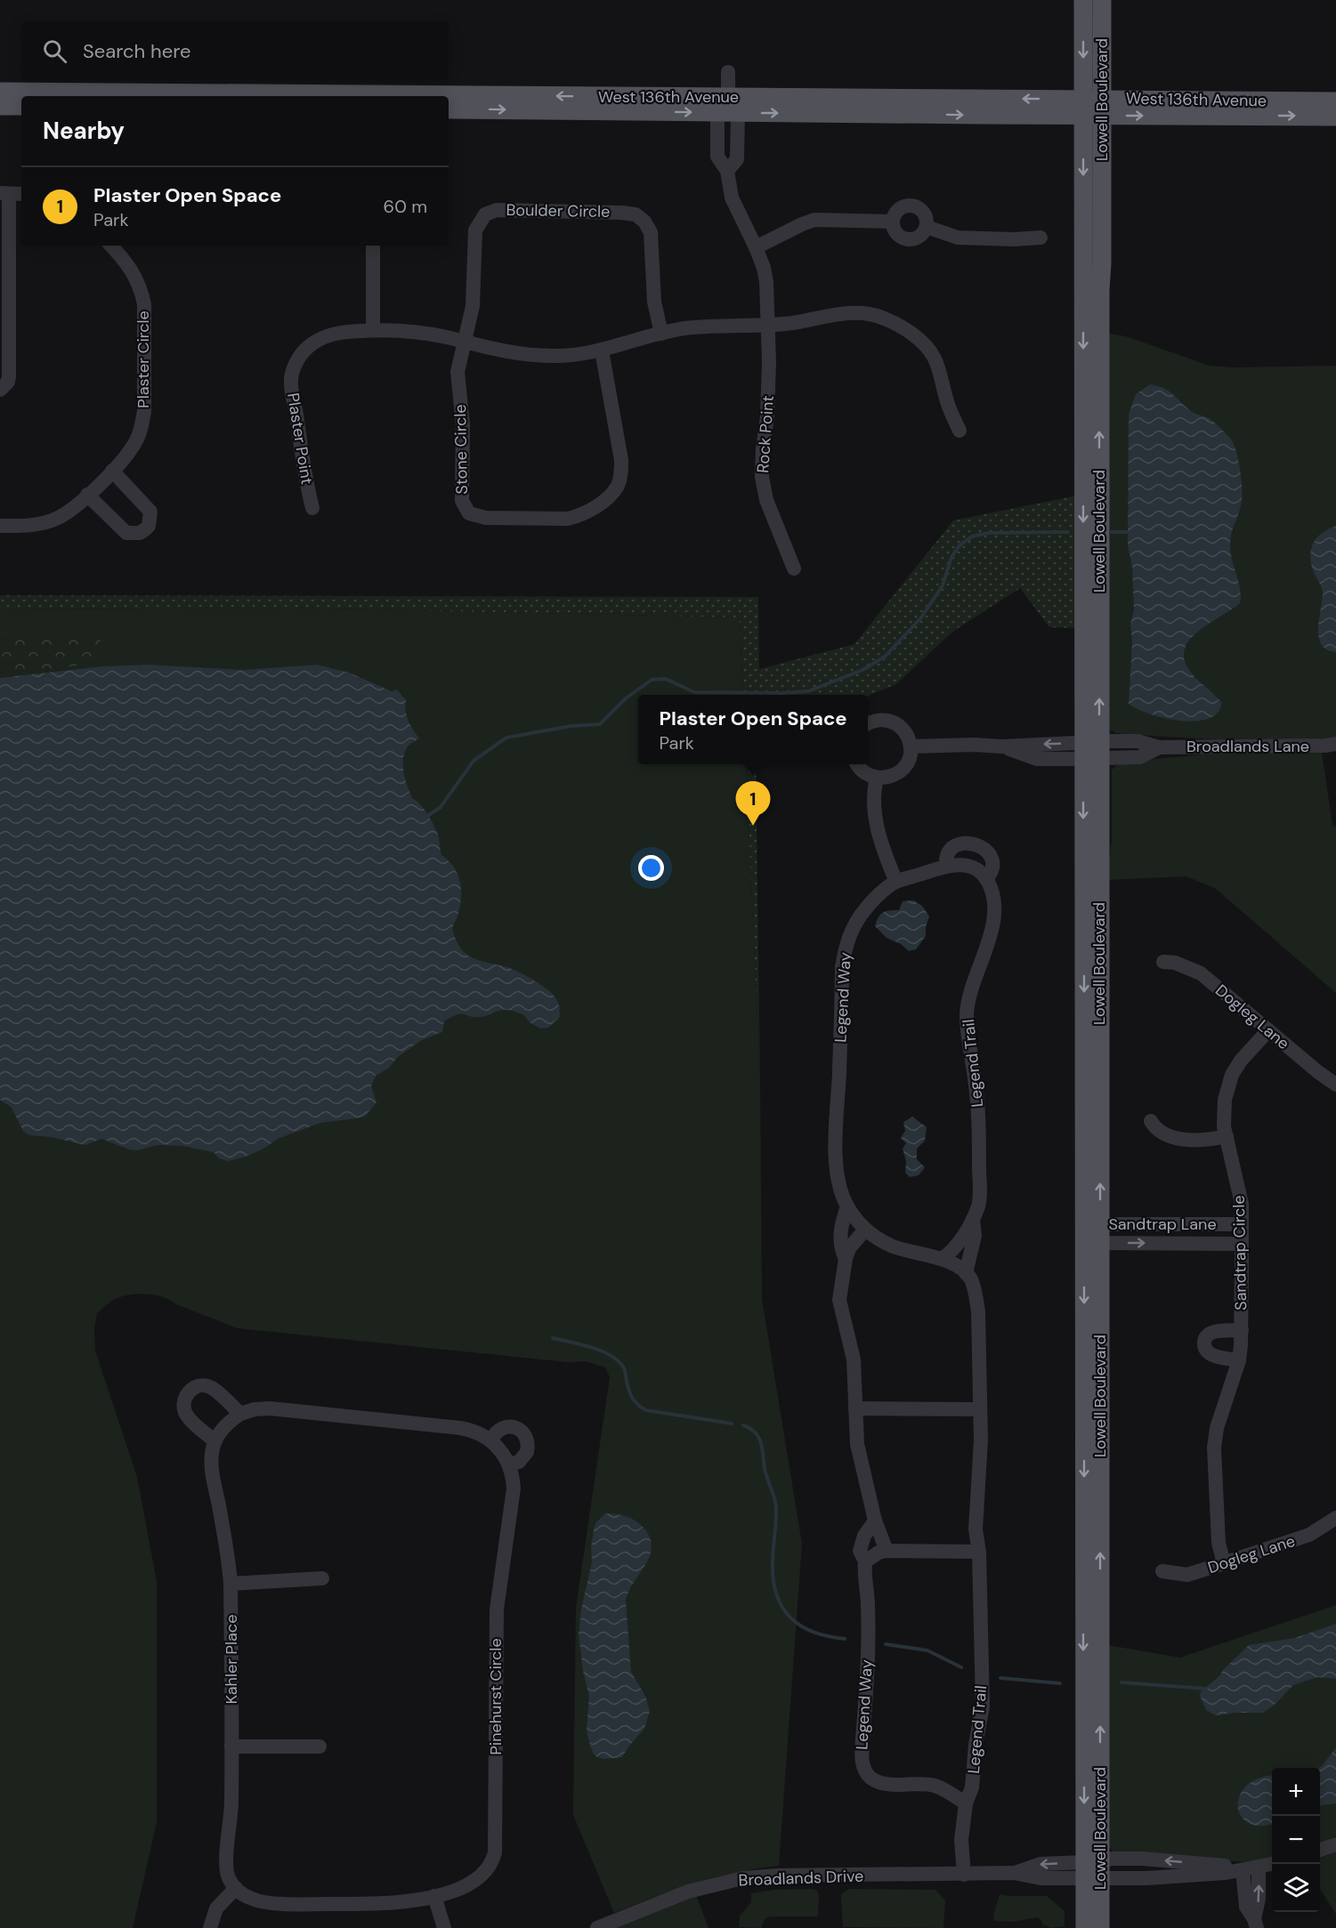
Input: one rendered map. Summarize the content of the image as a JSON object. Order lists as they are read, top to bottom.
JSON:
{
  "streets": {
    "main road": ["West 136th Avenue", "Lowell Boulevard"],
    "street": [
      "Boulder Circle",
      "Plaster Circle",
      "Rock Point",
      "Plaster Point",
      "Stone Circle",
      "Broadlands Lane",
      "Legend Way",
      "Dogleg Lane",
      "Legend Trail",
      "Sandtrap Lane",
      "Sandtrap Circle",
      "Kahler Place",
      "Pinehurst Circle",
      "Broadlands Drive"
    ]
  },
  "crossings": [
    ["West 136th Avenue", "Lowell Boulevard"],
    ["Lowell Boulevard", "Broadlands Lane"],
    ["Lowell Boulevard", "Sandtrap Lane"],
    ["Lowell Boulevard", "Broadlands Drive"],
    ["Boulder Circle", "Stone Circle"],
    ["Legend Way", "Legend Trail"],
    ["Dogleg Lane", "Sandtrap Circle"],
    ["Legend Trail", "Broadlands Drive"],
    ["Sandtrap Lane", "Sandtrap Circle"],
    ["Kahler Place", "Pinehurst Circle"]
  ],
  "page": {
    "search": "Search here",
    "heading": "Nearby",
    "list": [
      {
        "mark": "1",
        "name": "Plaster Open Space",
        "note": "Park",
        "value": "60 m"
      }
    ],
    "popup": ["Plaster Open Space", "Park"],
    "pins": "1",
    "map_buttons": ["+", "−"]
  }
}
